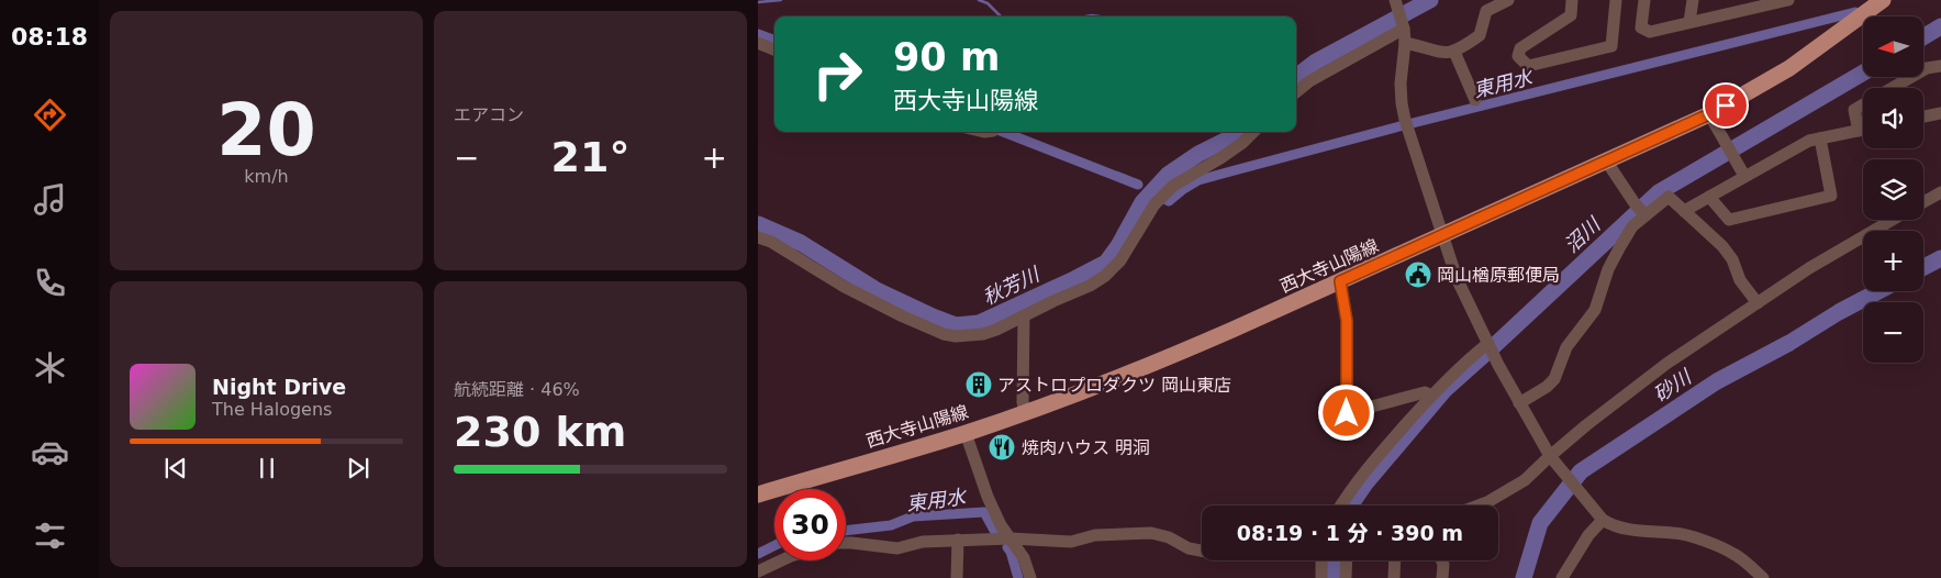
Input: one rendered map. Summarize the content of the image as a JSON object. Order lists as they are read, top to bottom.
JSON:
{
  "streets": {
    "main road": ["西大寺山陽線"]
  },
  "water": [
    "東用水",
    "沼川",
    "秋芳川",
    "砂川"
  ],
  "places": {
    "public building": ["岡山楢原郵便局"],
    "building": ["アストロプロダクツ 岡山東店"],
    "restaurant": ["焼肉ハウス 明洞"]
  },
  "north": "left",
  "page": {
    "tabs": "08:18",
    "tile": [
      ["20", "km/h"],
      "エアコン",
      ["航続距離 · 46%", "230 km"]
    ],
    "map_buttons": ["+", "−"],
    "turn": ["90 m", "西大寺山陽線"],
    "heat": ["−", "21°", "+"],
    "song": ["Night Drive", "The Halogens"],
    "limit": "30",
    "trip": "08:19 · 1 分 · 390 m"
  }
}
